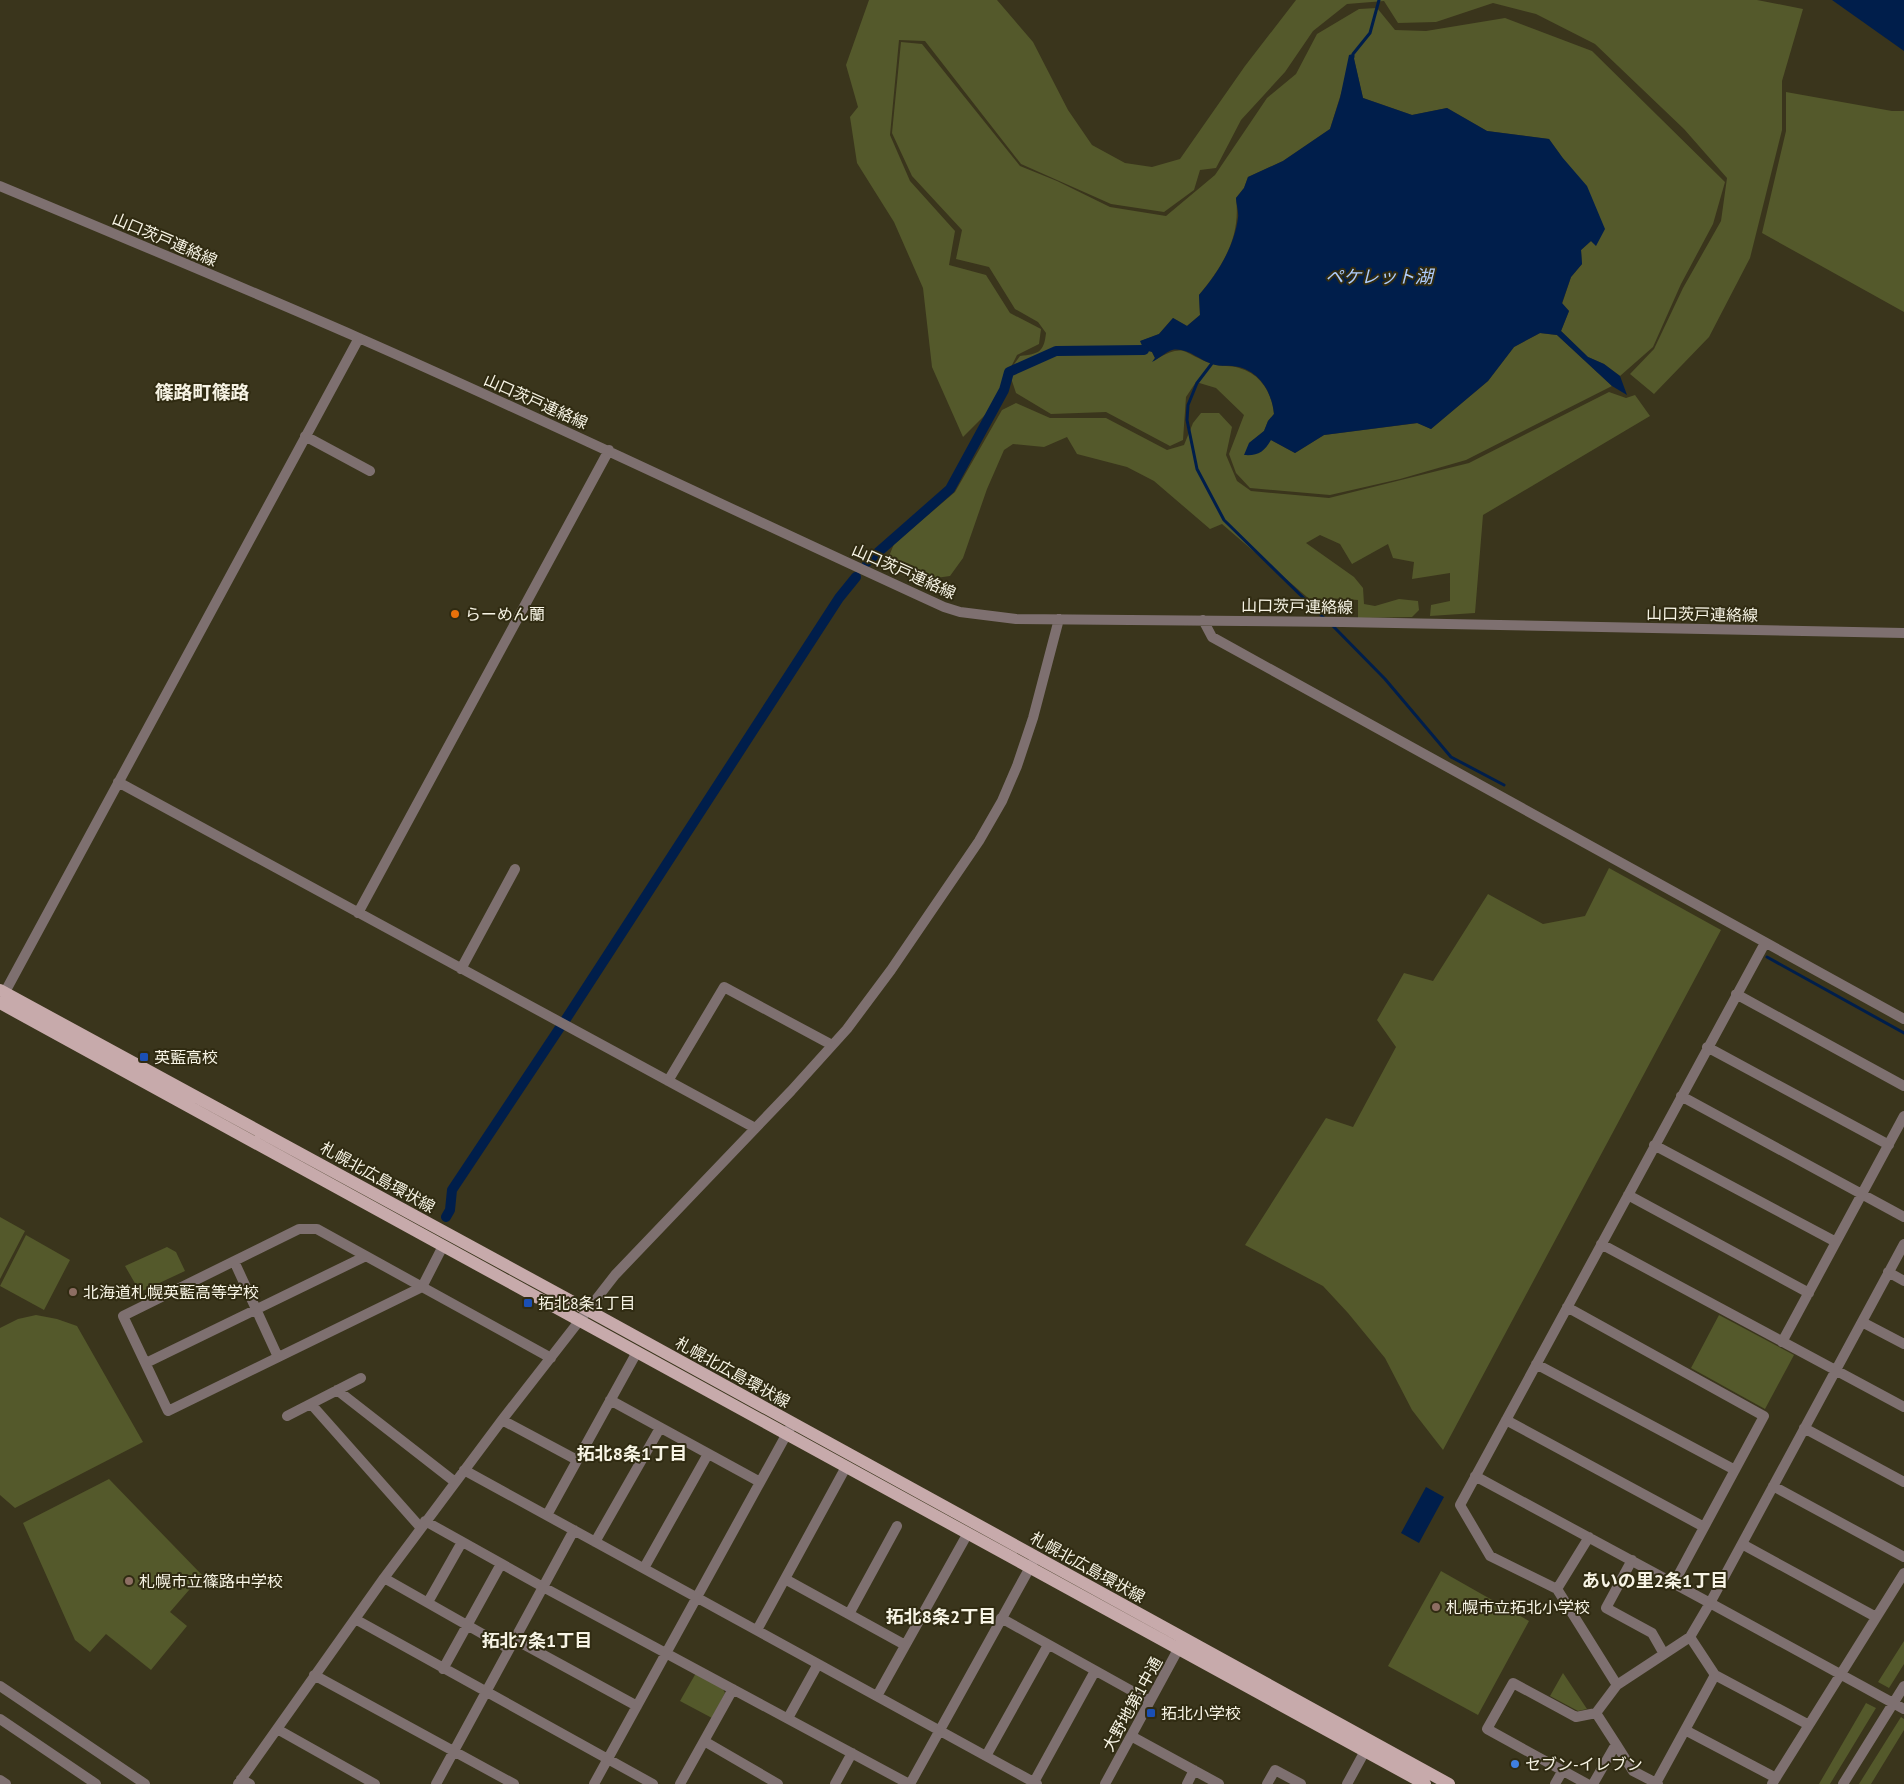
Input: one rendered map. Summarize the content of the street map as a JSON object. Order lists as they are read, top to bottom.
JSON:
{
  "streets": {
    "main road": ["札幌北広島環状線"],
    "street": ["山口茨戸連絡線", "大野地第1中通"]
  },
  "crossings": [
    ["札幌北広島環状線", "大野地第1中通"]
  ],
  "districts": [
    "篠路町篠路",
    "拓北8条1丁目",
    "あいの里2条1丁目",
    "拓北8条2丁目",
    "拓北7条1丁目"
  ],
  "water": ["ペケレット湖"],
  "places": {
    "other": [
      "らーめん蘭",
      "北海道札幌英藍高等学校",
      "札幌市立篠路中学校",
      "札幌市立拓北小学校",
      "セブン-イレブン"
    ],
    "transit": ["英藍高校", "拓北8条1丁目", "拓北小学校"]
  }
}
